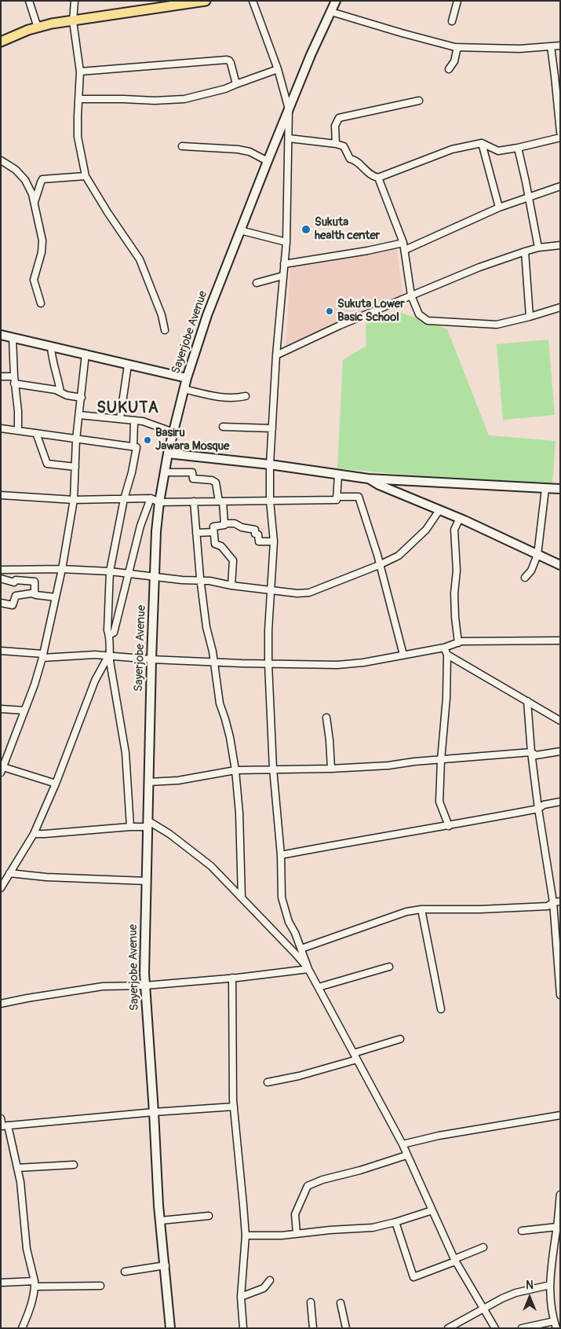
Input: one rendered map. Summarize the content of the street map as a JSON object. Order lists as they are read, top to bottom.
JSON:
{
  "streets": {
    "street": ["Sayerjobe Avenue"]
  },
  "districts": ["SUKUTA"],
  "places": ["Sukuta health center", "Sukuta Lower Basic School", "Basiru Jawara Mosque"],
  "north": "top"
}
